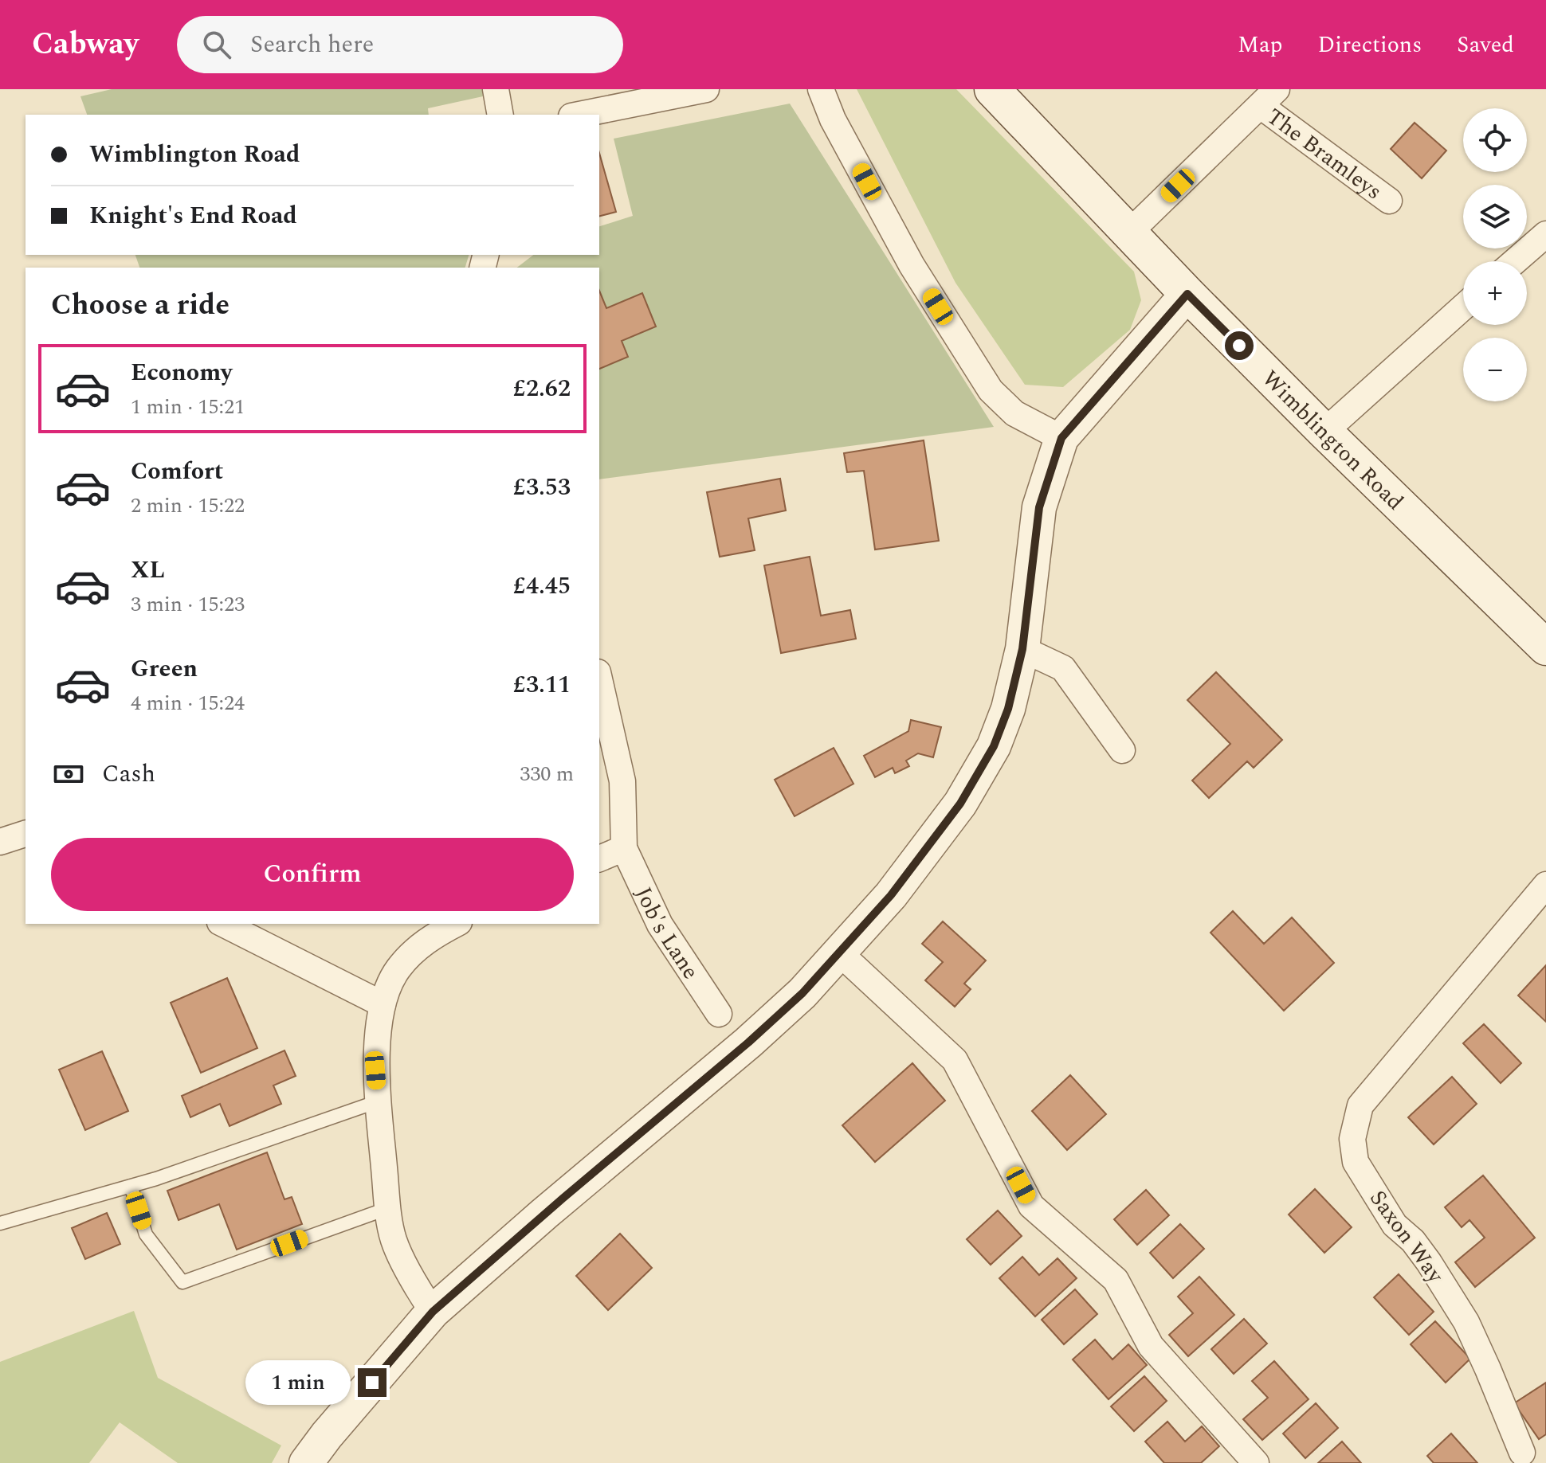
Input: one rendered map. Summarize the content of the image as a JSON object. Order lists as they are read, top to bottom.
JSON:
{
  "streets": {
    "main road": ["Wimblington Road"],
    "street": ["The Bramleys", "Job's Lane", "Saxon Way"]
  },
  "page": {
    "header": "Cabway",
    "search": "Search here",
    "nav": ["Map", "Directions", "Saved"],
    "map_buttons": ["+", "−"],
    "banner": ["Wimblington Road", "Knight's End Road"],
    "heading": "Choose a ride",
    "list": [
      {
        "name": "Economy",
        "note": "1 min · 15:21",
        "value": "£2.62"
      },
      {
        "name": "Comfort",
        "note": "2 min · 15:22",
        "value": "£3.53"
      },
      {
        "name": "XL",
        "note": "3 min · 15:23",
        "value": "£4.45"
      },
      {
        "name": "Green",
        "note": "4 min · 15:24",
        "value": "£3.11"
      }
    ],
    "pay": ["Cash", "330 m"],
    "buttons": "Confirm",
    "bubble": "1 min"
  }
}
